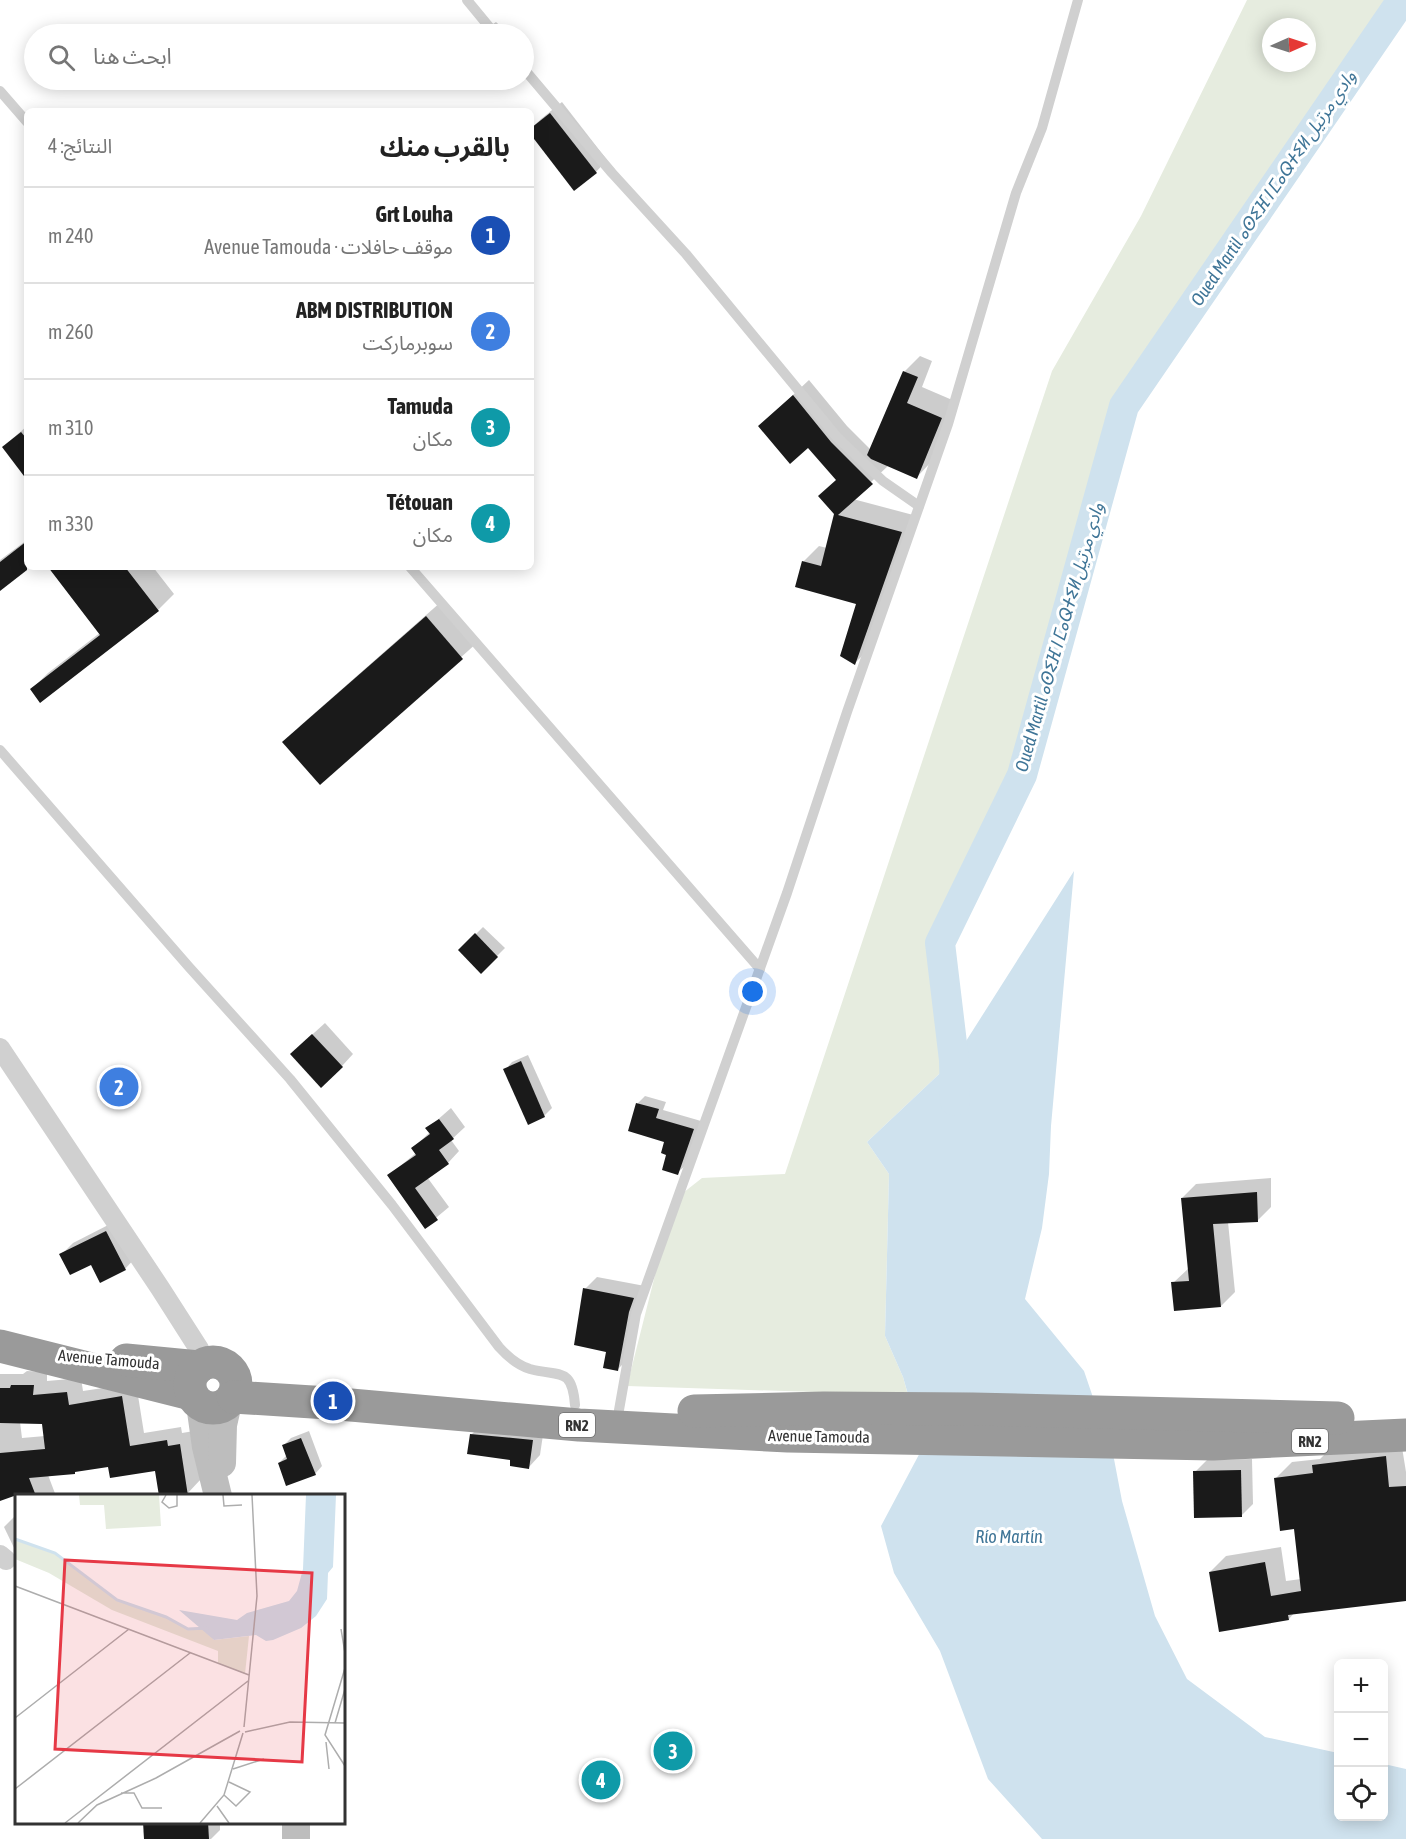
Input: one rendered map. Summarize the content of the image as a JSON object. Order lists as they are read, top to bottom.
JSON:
{
  "streets": {
    "highway": ["Avenue Tamouda", "RN2"]
  },
  "water": ["Oued Martil ⴰⵙⵉⴼ ⵏ ⵎⴰⵕⵜⵉⵍ وادي مرتيل", "Río Martín"],
  "north": "right",
  "page": {
    "search": "ابحث هنا",
    "heading": ["بالقرب منك", "النتائج: 4"],
    "list": [
      {
        "mark": "1",
        "name": "Grt Louha",
        "note": "موقف حافلات · Avenue Tamouda",
        "value": "240 m"
      },
      {
        "mark": "2",
        "name": "ABM DISTRIBUTION",
        "note": "سوبرماركت",
        "value": "260 m"
      },
      {
        "mark": "3",
        "name": "Tamuda",
        "note": "مكان",
        "value": "310 m"
      },
      {
        "mark": "4",
        "name": "Tétouan",
        "note": "مكان",
        "value": "330 m"
      }
    ],
    "pins": [
      "2",
      "1",
      "3",
      "4"
    ],
    "map_buttons": ["+", "−"]
  }
}
